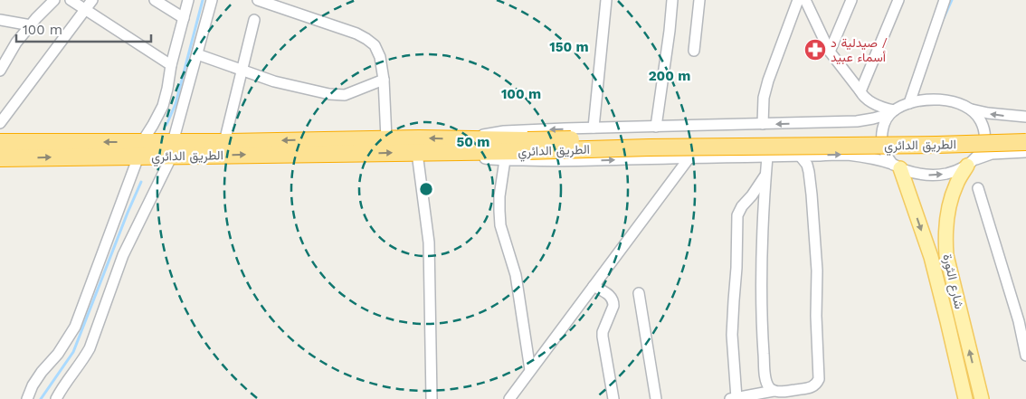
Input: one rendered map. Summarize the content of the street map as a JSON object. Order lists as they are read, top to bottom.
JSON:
{
  "streets": {
    "highway": ["الطريق الدائري"],
    "main road": ["شارع الثورة"]
  },
  "places": {
    "pharmacy": ["صيدلية د / أسماء عبيد"]
  },
  "scale_bar": "100 m",
  "rings": [
    "150 m",
    "200 m",
    "100 m",
    "50 m"
  ]
}
